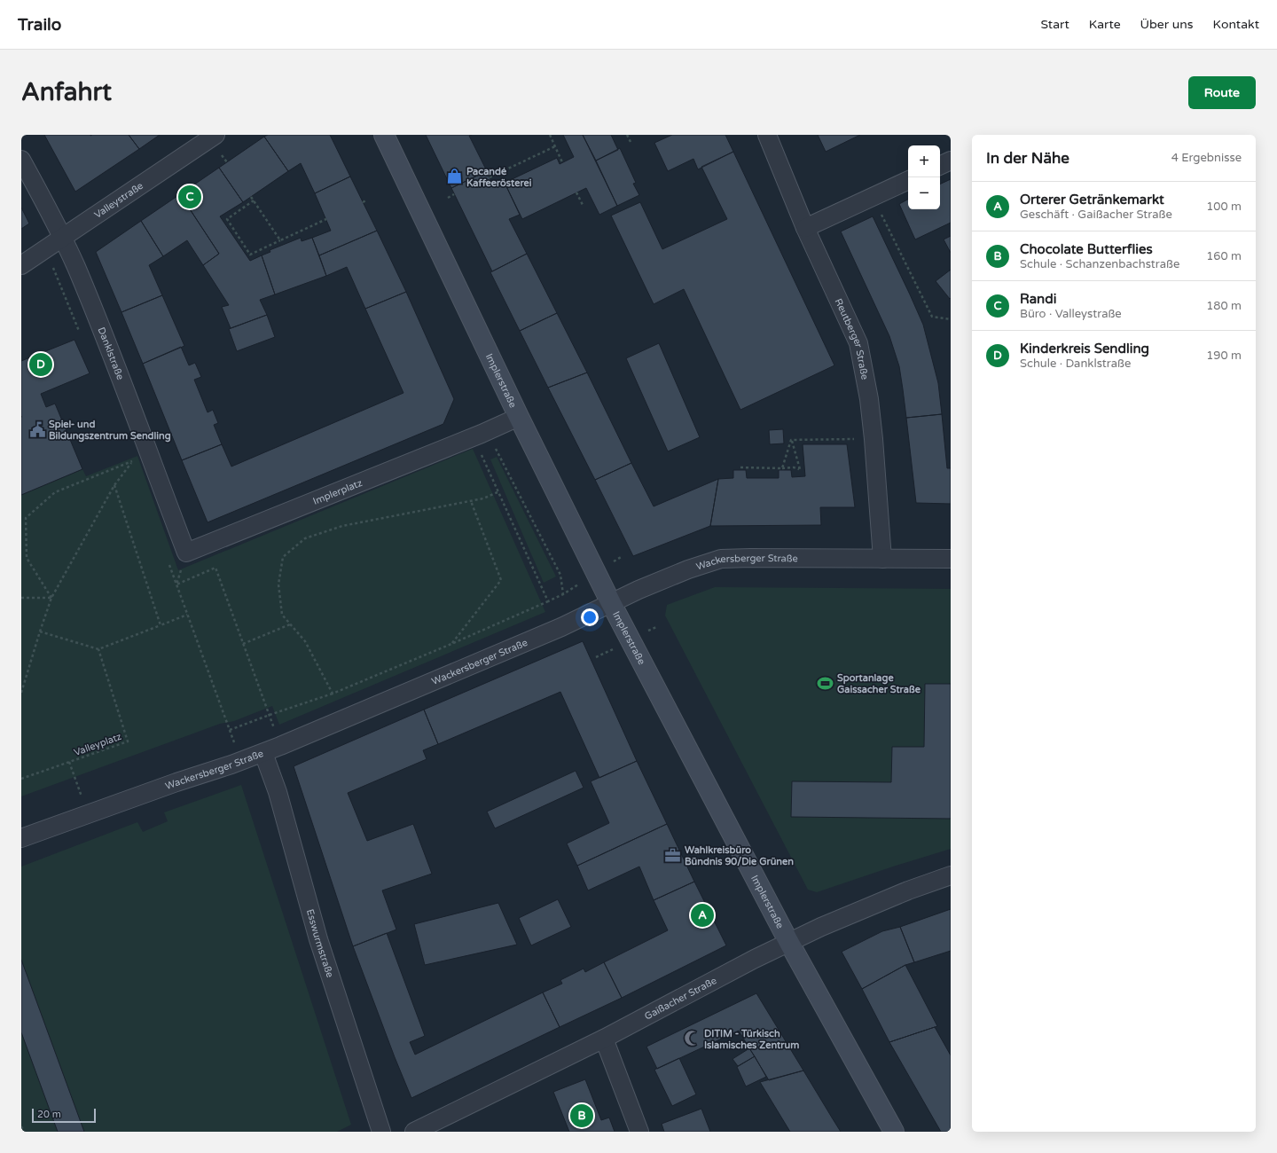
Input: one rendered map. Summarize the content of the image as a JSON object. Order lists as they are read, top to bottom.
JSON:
{
  "streets": {
    "main road": ["Implerstraße"],
    "street": [
      "Valleystraße",
      "Reutberger Straße",
      "Danklstraße",
      "Implerplatz",
      "Wackersberger Straße",
      "Esswurmstraße",
      "Gaißacher Straße"
    ],
    "path": ["Valleyplatz"]
  },
  "crossings": [
    ["Valleystraße", "Danklstraße"],
    ["Reutberger Straße", "Wackersberger Straße"],
    ["Danklstraße", "Implerplatz"],
    ["Implerstraße", "Implerplatz"],
    ["Implerstraße", "Wackersberger Straße"],
    ["Implerstraße", "Gaißacher Straße"],
    ["Wackersberger Straße", "Esswurmstraße"]
  ],
  "places": {
    "shop": ["Pacandé Kaffeerösterei"],
    "public building": ["Spiel- und Bildungszentrum Sendling"],
    "sports": ["Sportanlage Gaissacher Straße"],
    "office": ["Wahlkreisbüro Bündnis 90/Die Grünen"],
    "mosque": ["DITIM - Türkisch Islamisches Zentrum"]
  },
  "scale_bar": "20 m",
  "page": {
    "header": "Trailo",
    "nav": [
      "Start",
      "Karte",
      "Über uns",
      "Kontakt"
    ],
    "buttons": "Route",
    "title": "Anfahrt",
    "heading": ["In der Nähe", "4 Ergebnisse"],
    "map_buttons": ["+", "−"],
    "list": [
      {
        "mark": "A",
        "name": "Orterer Getränkemarkt",
        "note": "Geschäft · Gaißacher Straße",
        "value": "100 m"
      },
      {
        "mark": "B",
        "name": "Chocolate Butterflies",
        "note": "Schule · Schanzenbachstraße",
        "value": "160 m"
      },
      {
        "mark": "C",
        "name": "Randi",
        "note": "Büro · Valleystraße",
        "value": "180 m"
      },
      {
        "mark": "D",
        "name": "Kinderkreis Sendling",
        "note": "Schule · Danklstraße",
        "value": "190 m"
      }
    ],
    "pins": [
      "C",
      "D",
      "A",
      "B"
    ],
    "scale": "20 m"
  }
}
